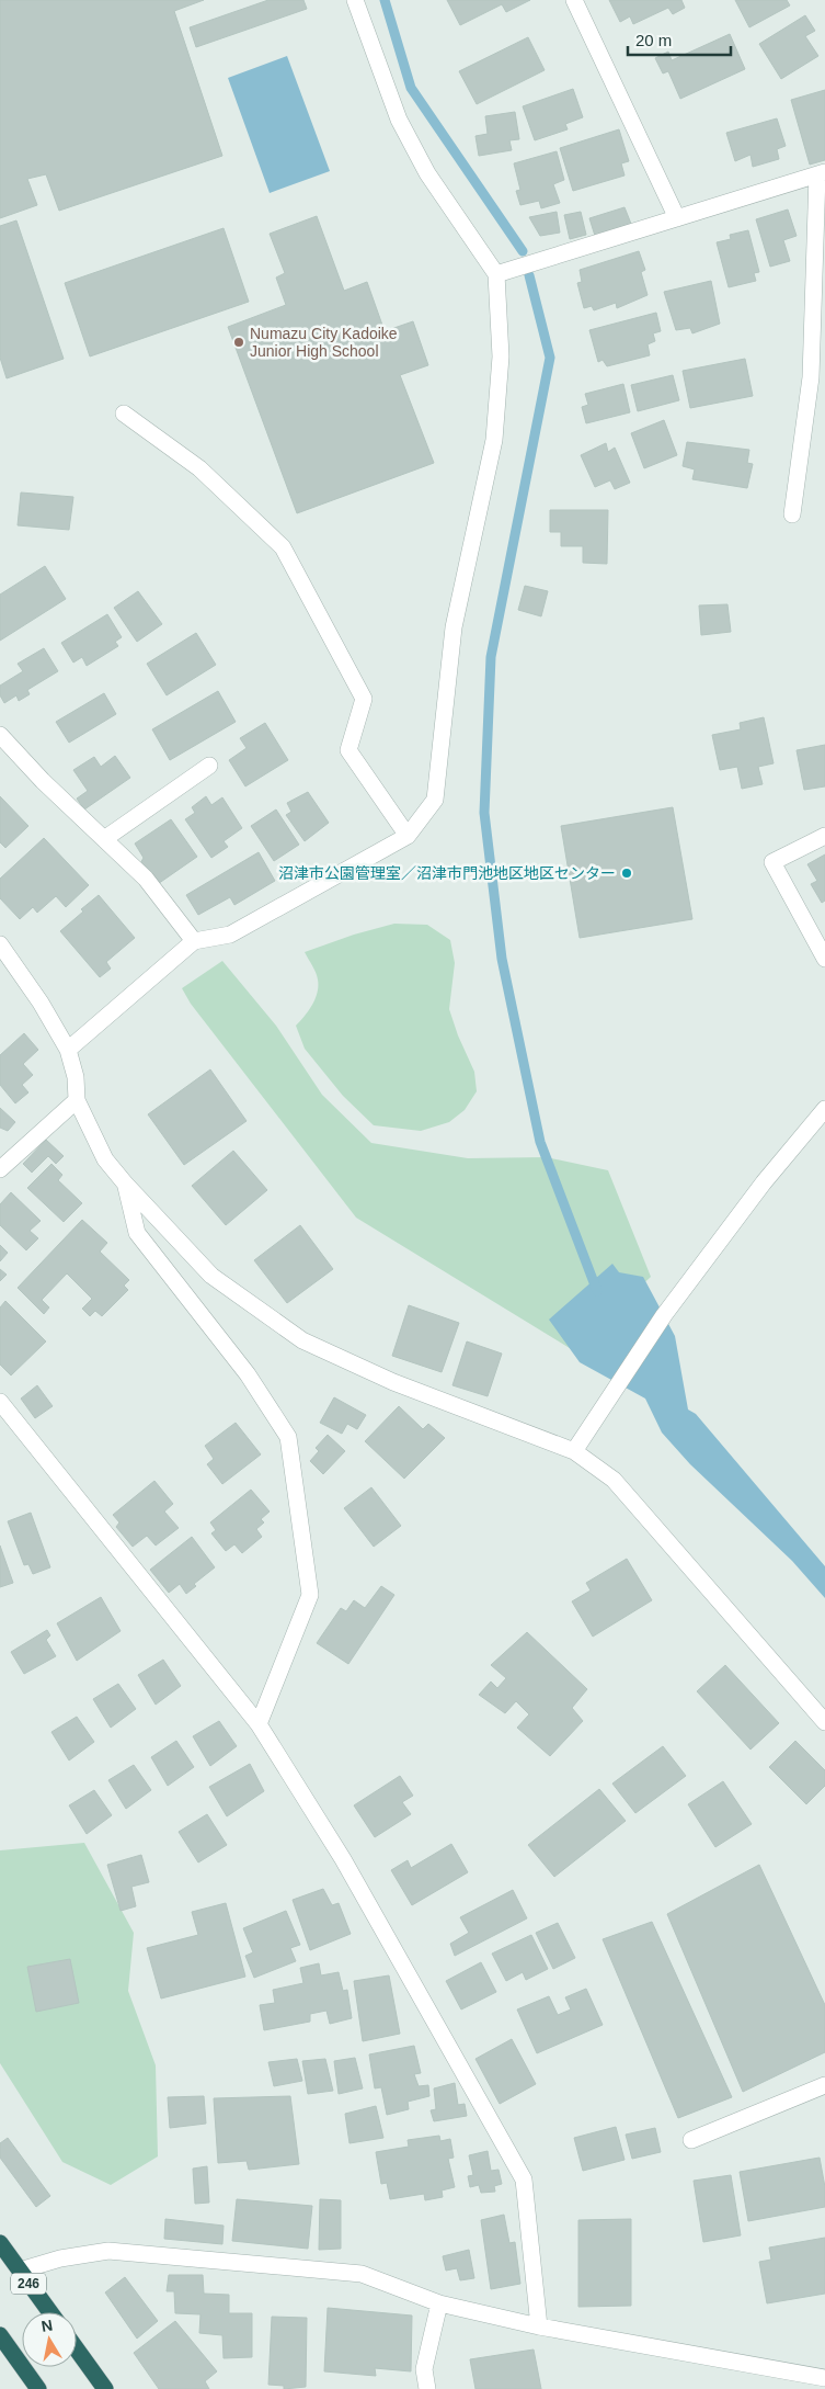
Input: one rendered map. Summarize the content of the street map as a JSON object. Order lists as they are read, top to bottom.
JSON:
{
  "streets": {
    "highway": ["246"]
  },
  "places": ["Numazu City Kadoike Junior High School", "沼津市公園管理室／沼津市門池地区地区センター"],
  "scale_bar": "20 m",
  "north": "top"
}
